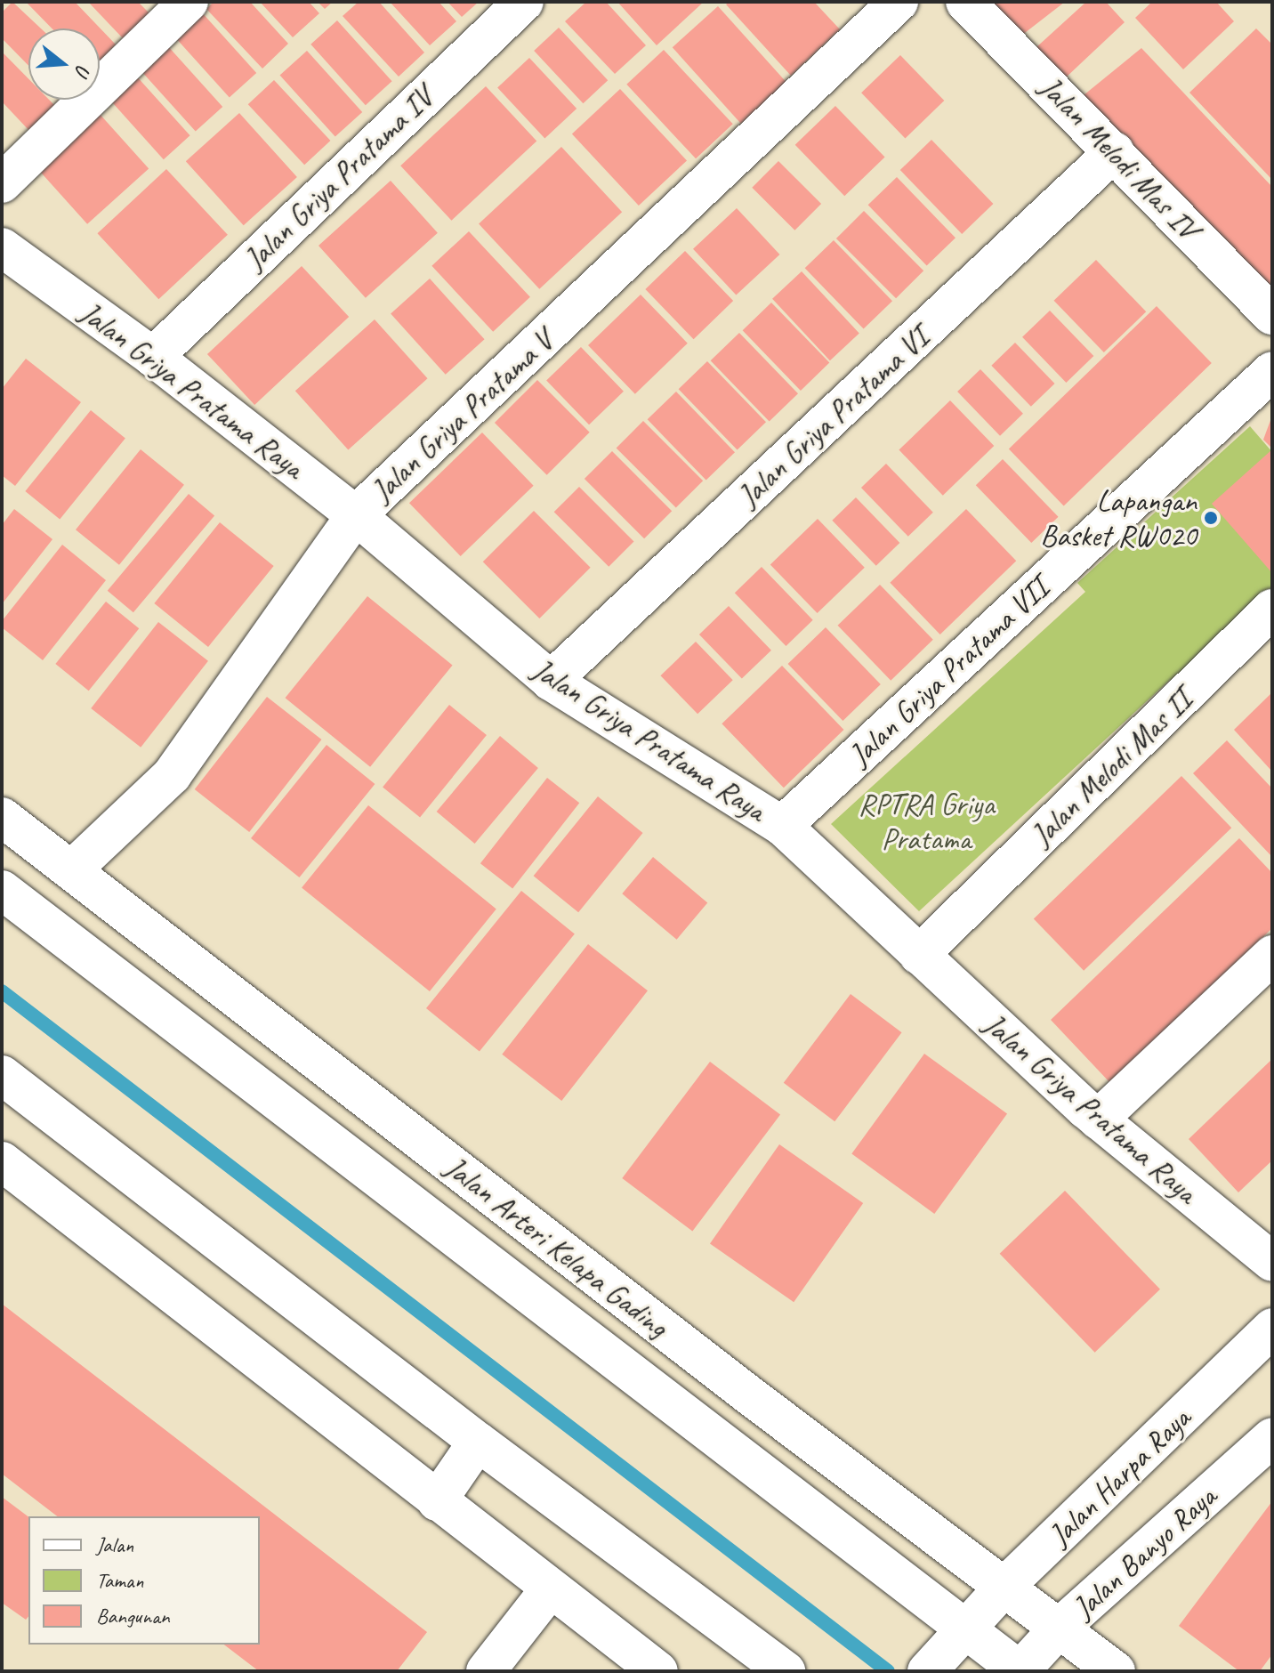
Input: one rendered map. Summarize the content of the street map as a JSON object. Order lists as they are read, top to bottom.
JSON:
{
  "streets": {
    "street": [
      "Jalan Melodi Mas IV",
      "Jalan Griya Pratama IV",
      "Jalan Griya Pratama Raya",
      "Jalan Griya Pratama V",
      "Jalan Griya Pratama VI",
      "Jalan Griya Pratama VII",
      "Jalan Melodi Mas II",
      "Jalan Arteri Kelapa Gading",
      "Jalan Harpa Raya",
      "Jalan Banyo Raya"
    ]
  },
  "crossings": [
    ["Jalan Melodi Mas IV", "Jalan Griya Pratama VI"],
    ["Jalan Griya Pratama IV", "Jalan Griya Pratama Raya"],
    ["Jalan Griya Pratama Raya", "Jalan Griya Pratama V"],
    ["Jalan Griya Pratama Raya", "Jalan Griya Pratama VI"],
    ["Jalan Griya Pratama Raya", "Jalan Griya Pratama VII"],
    ["Jalan Griya Pratama Raya", "Jalan Melodi Mas II"],
    ["Jalan Griya Pratama V", "Jalan Arteri Kelapa Gading"],
    ["Jalan Arteri Kelapa Gading", "Jalan Harpa Raya"],
    ["Jalan Arteri Kelapa Gading", "Jalan Banyo Raya"]
  ],
  "parks": ["RPTRA Griya Pratama"],
  "places": ["Lapangan Basket RW020"],
  "legend": ["Jalan", "Taman", "Bangunan"],
  "north": "right"
}
